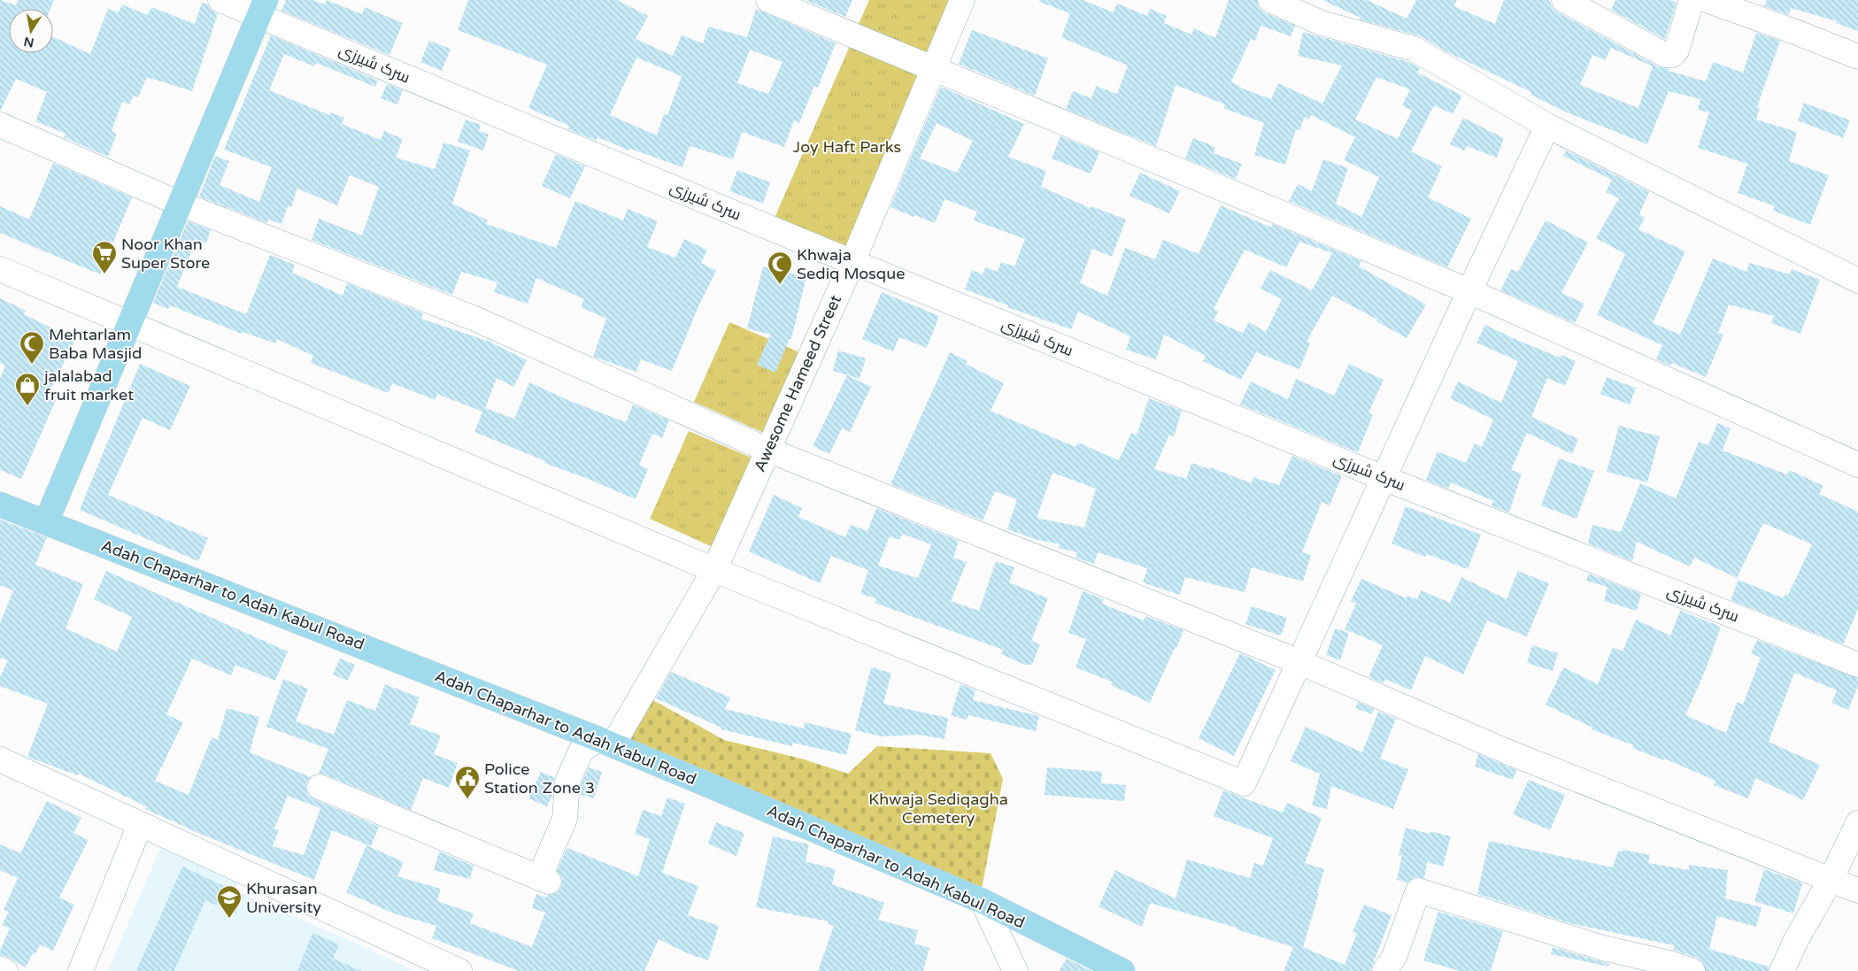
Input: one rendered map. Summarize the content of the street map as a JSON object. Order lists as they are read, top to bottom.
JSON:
{
  "streets": {
    "main road": ["Adah Chaparhar to Adah Kabul Road"],
    "street": ["سرک شیرزی", "Awesome Hameed Street"]
  },
  "crossings": [
    ["سرک شیرزی", "Awesome Hameed Street"],
    ["Awesome Hameed Street", "Adah Chaparhar to Adah Kabul Road"]
  ],
  "parks": ["Joy Haft Parks", "Khwaja Sediqagha Cemetery"],
  "places": {
    "supermarket": ["Noor Khan Super Store"],
    "mosque": ["Khwaja Sediq Mosque", "Mehtarlam Baba Masjid"],
    "shop": ["jalalabad fruit market"],
    "public building": ["Police Station Zone 3"],
    "school or university": ["Khurasan University"]
  },
  "north": "bottom"
}
